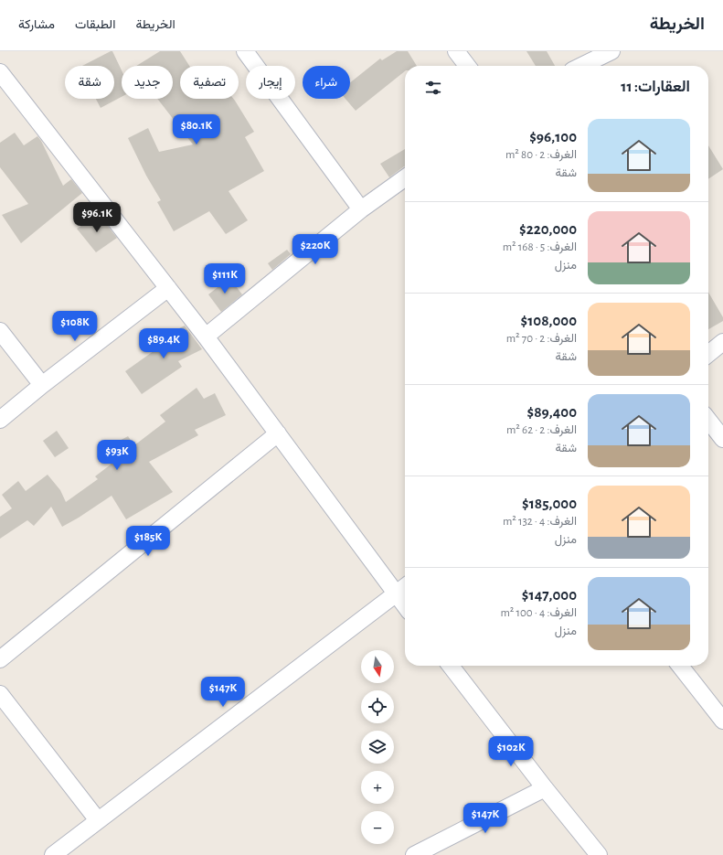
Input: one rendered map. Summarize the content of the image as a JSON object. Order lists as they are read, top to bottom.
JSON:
{
  "north": "bottom",
  "page": {
    "header": "الخريطة",
    "nav": ["الخريطة", "الطبقات", "مشاركة"],
    "chip": [
      "شراء",
      "إيجار",
      "تصفية",
      "جديد",
      "شقة"
    ],
    "heading": "العقارات: 11",
    "list": [
      {
        "name": "$96,100",
        "note": "الغرف: 2 · 80 m² · شقة"
      },
      {
        "name": "$220,000",
        "note": "الغرف: 5 · 168 m² · منزل"
      },
      {
        "name": "$108,000",
        "note": "الغرف: 2 · 70 m² · شقة"
      },
      {
        "name": "$89,400",
        "note": "الغرف: 2 · 62 m² · شقة"
      },
      {
        "name": "$185,000",
        "note": "الغرف: 4 · 132 m² · منزل"
      },
      {
        "name": "$147,000",
        "note": "الغرف: 4 · 100 m² · منزل"
      }
    ],
    "price": [
      "$80.1K",
      "$96.1K",
      "$220K",
      "$111K",
      "$108K",
      "$89.4K",
      "$93K",
      "$185K",
      "$147K",
      "$102K",
      "$147K"
    ],
    "map_buttons": ["+", "−"]
  }
}
